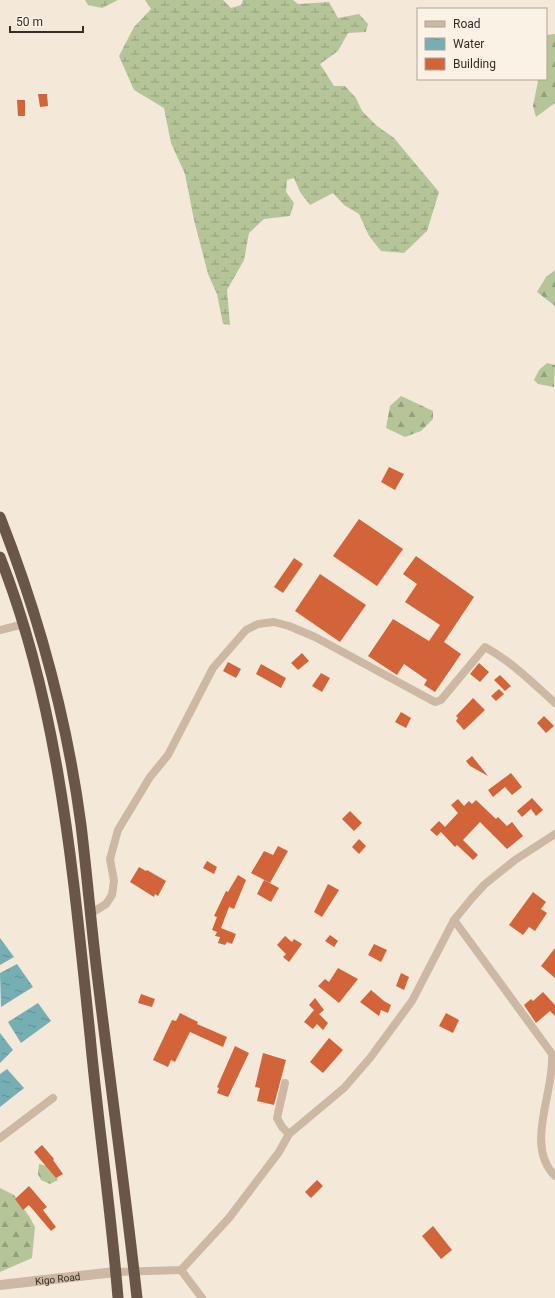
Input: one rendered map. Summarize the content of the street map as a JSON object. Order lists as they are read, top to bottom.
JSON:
{
  "streets": {
    "street": ["Kigo Road"]
  },
  "legend": ["Road", "Water", "Building"],
  "scale_bar": "50 m"
}
